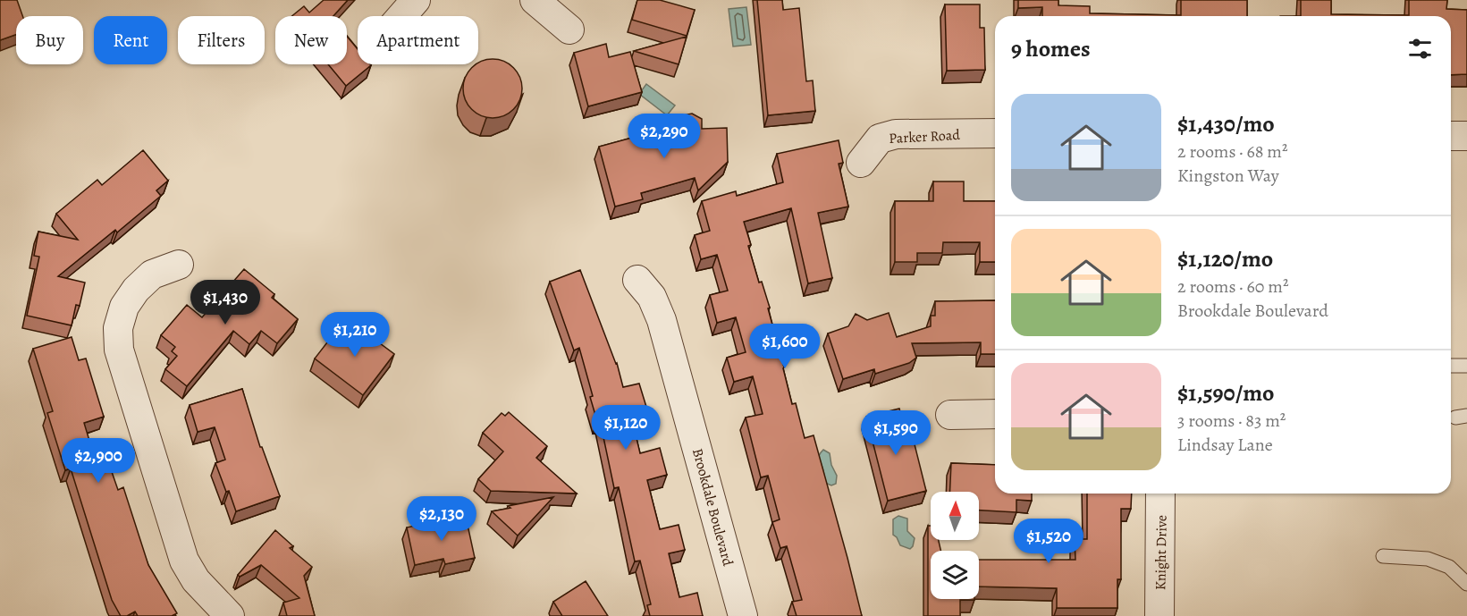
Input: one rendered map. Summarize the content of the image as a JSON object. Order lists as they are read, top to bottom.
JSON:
{
  "streets": {
    "street": ["Parker Road", "Brookdale Boulevard", "Knight Drive"]
  },
  "north": "top",
  "page": {
    "chip": [
      "Buy",
      "Rent",
      "Filters",
      "New",
      "Apartment"
    ],
    "heading": "9 homes",
    "list": [
      {
        "name": "$1,430/mo",
        "note": "2 rooms · 68 m² · Kingston Way"
      },
      {
        "name": "$1,120/mo",
        "note": "2 rooms · 60 m² · Brookdale Boulevard"
      },
      {
        "name": "$1,590/mo",
        "note": "3 rooms · 83 m² · Lindsay Lane"
      }
    ],
    "price": [
      "$2,290",
      "$1,430",
      "$1,210",
      "$1,600",
      "$1,120",
      "$1,590",
      "$2,900",
      "$2,130",
      "$1,520"
    ]
  }
}
